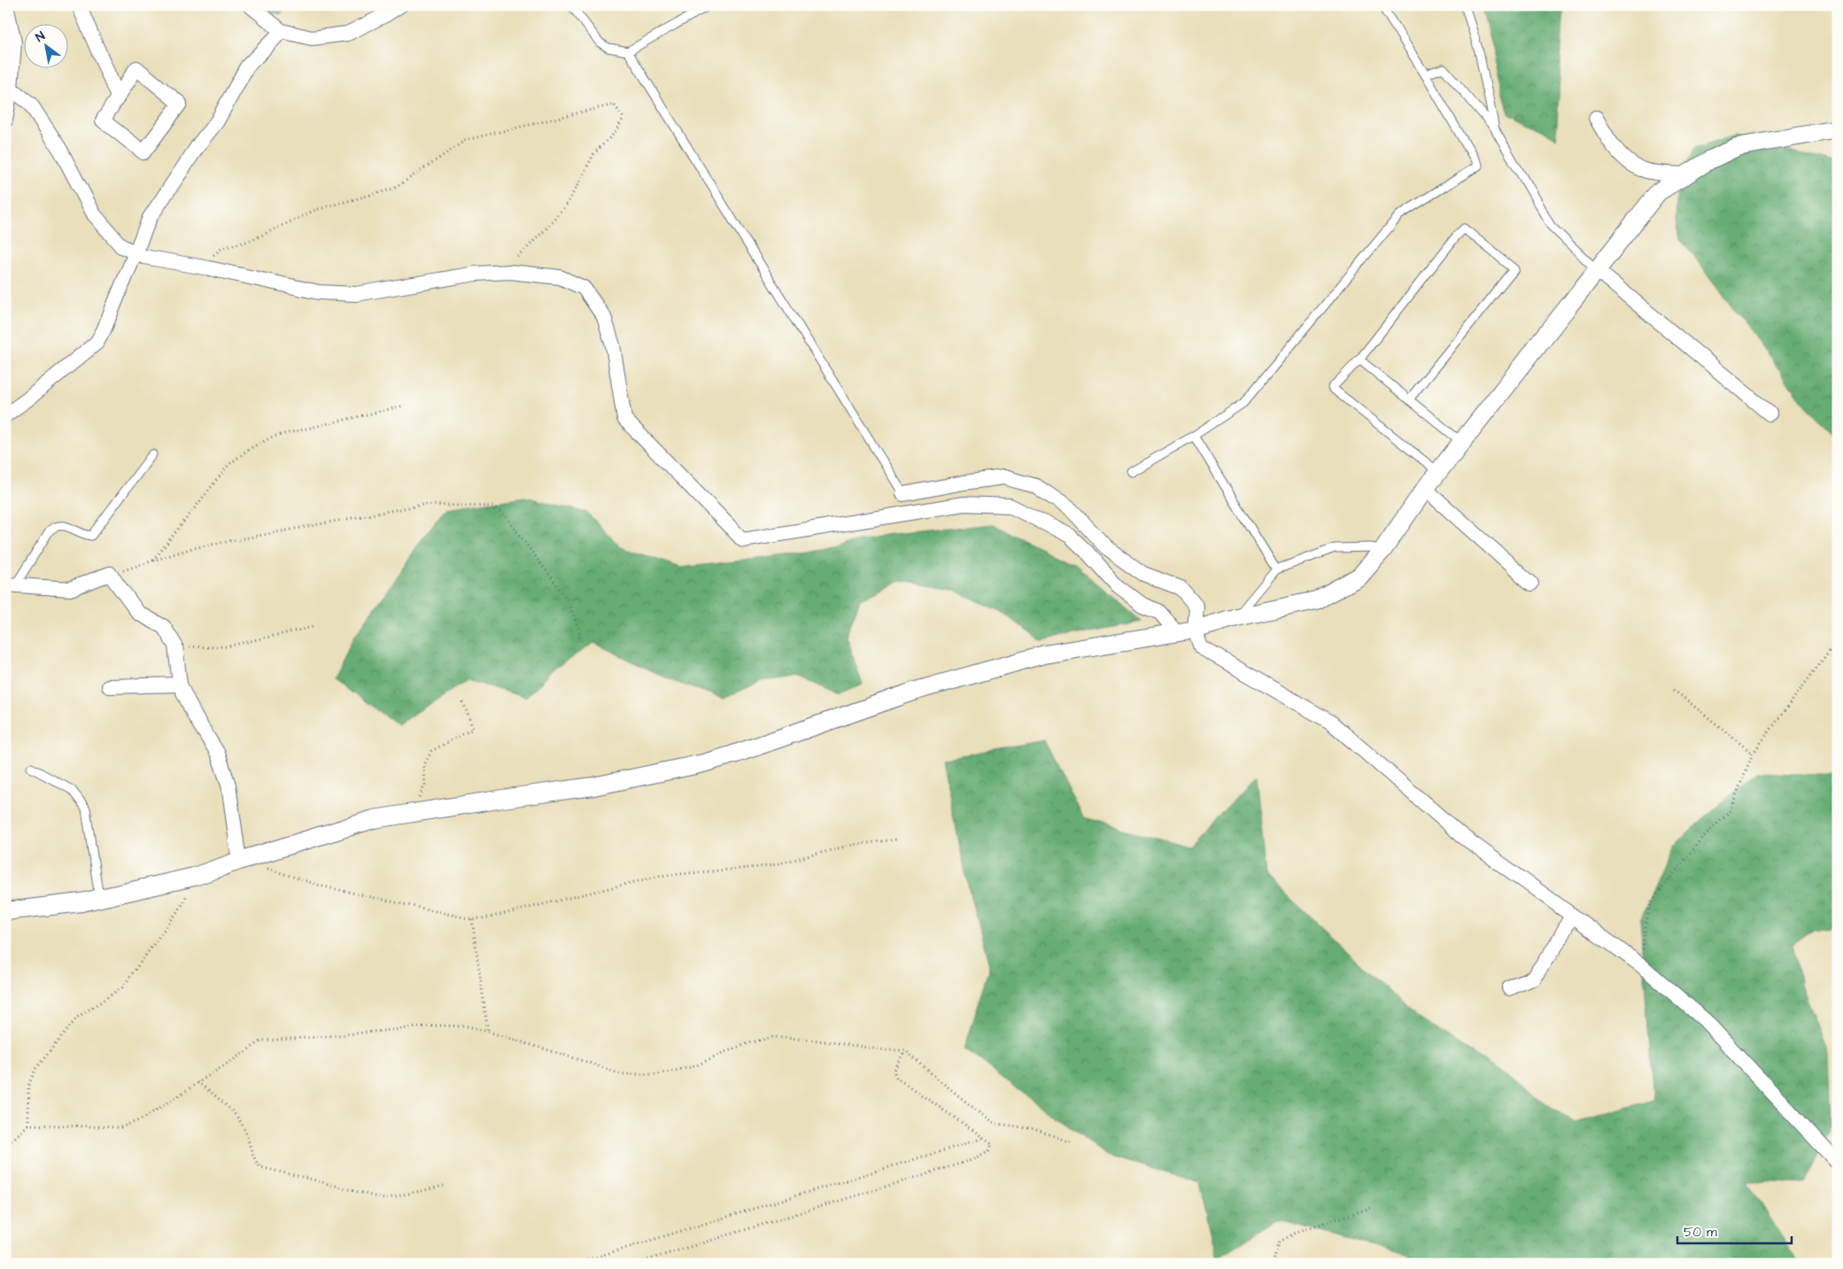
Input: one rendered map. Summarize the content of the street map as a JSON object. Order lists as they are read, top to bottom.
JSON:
{
  "scale_bar": "50 m",
  "north": "top left"
}
